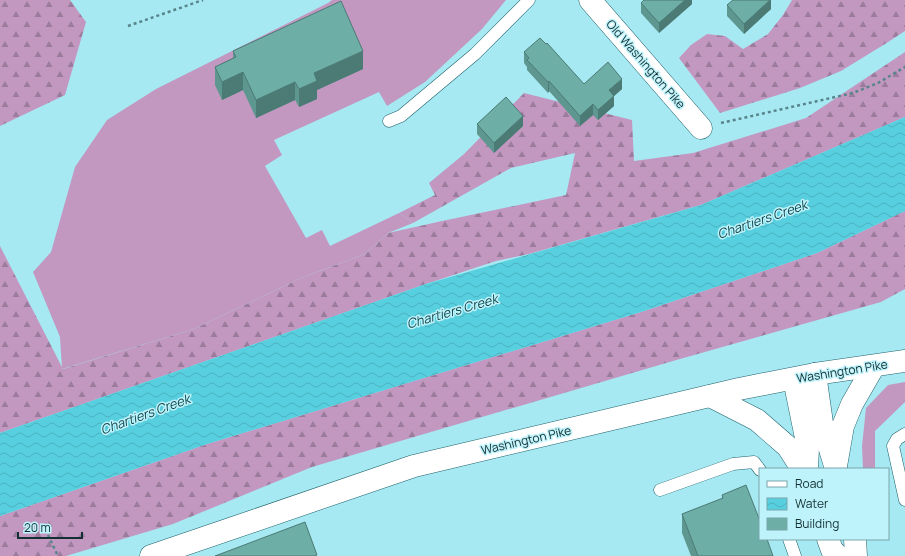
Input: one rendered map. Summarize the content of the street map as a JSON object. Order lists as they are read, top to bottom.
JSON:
{
  "streets": {
    "main road": ["Old Washington Pike", "Washington Pike"]
  },
  "water": ["Chartiers Creek"],
  "legend": ["Road", "Water", "Building"],
  "scale_bar": "20 m"
}
